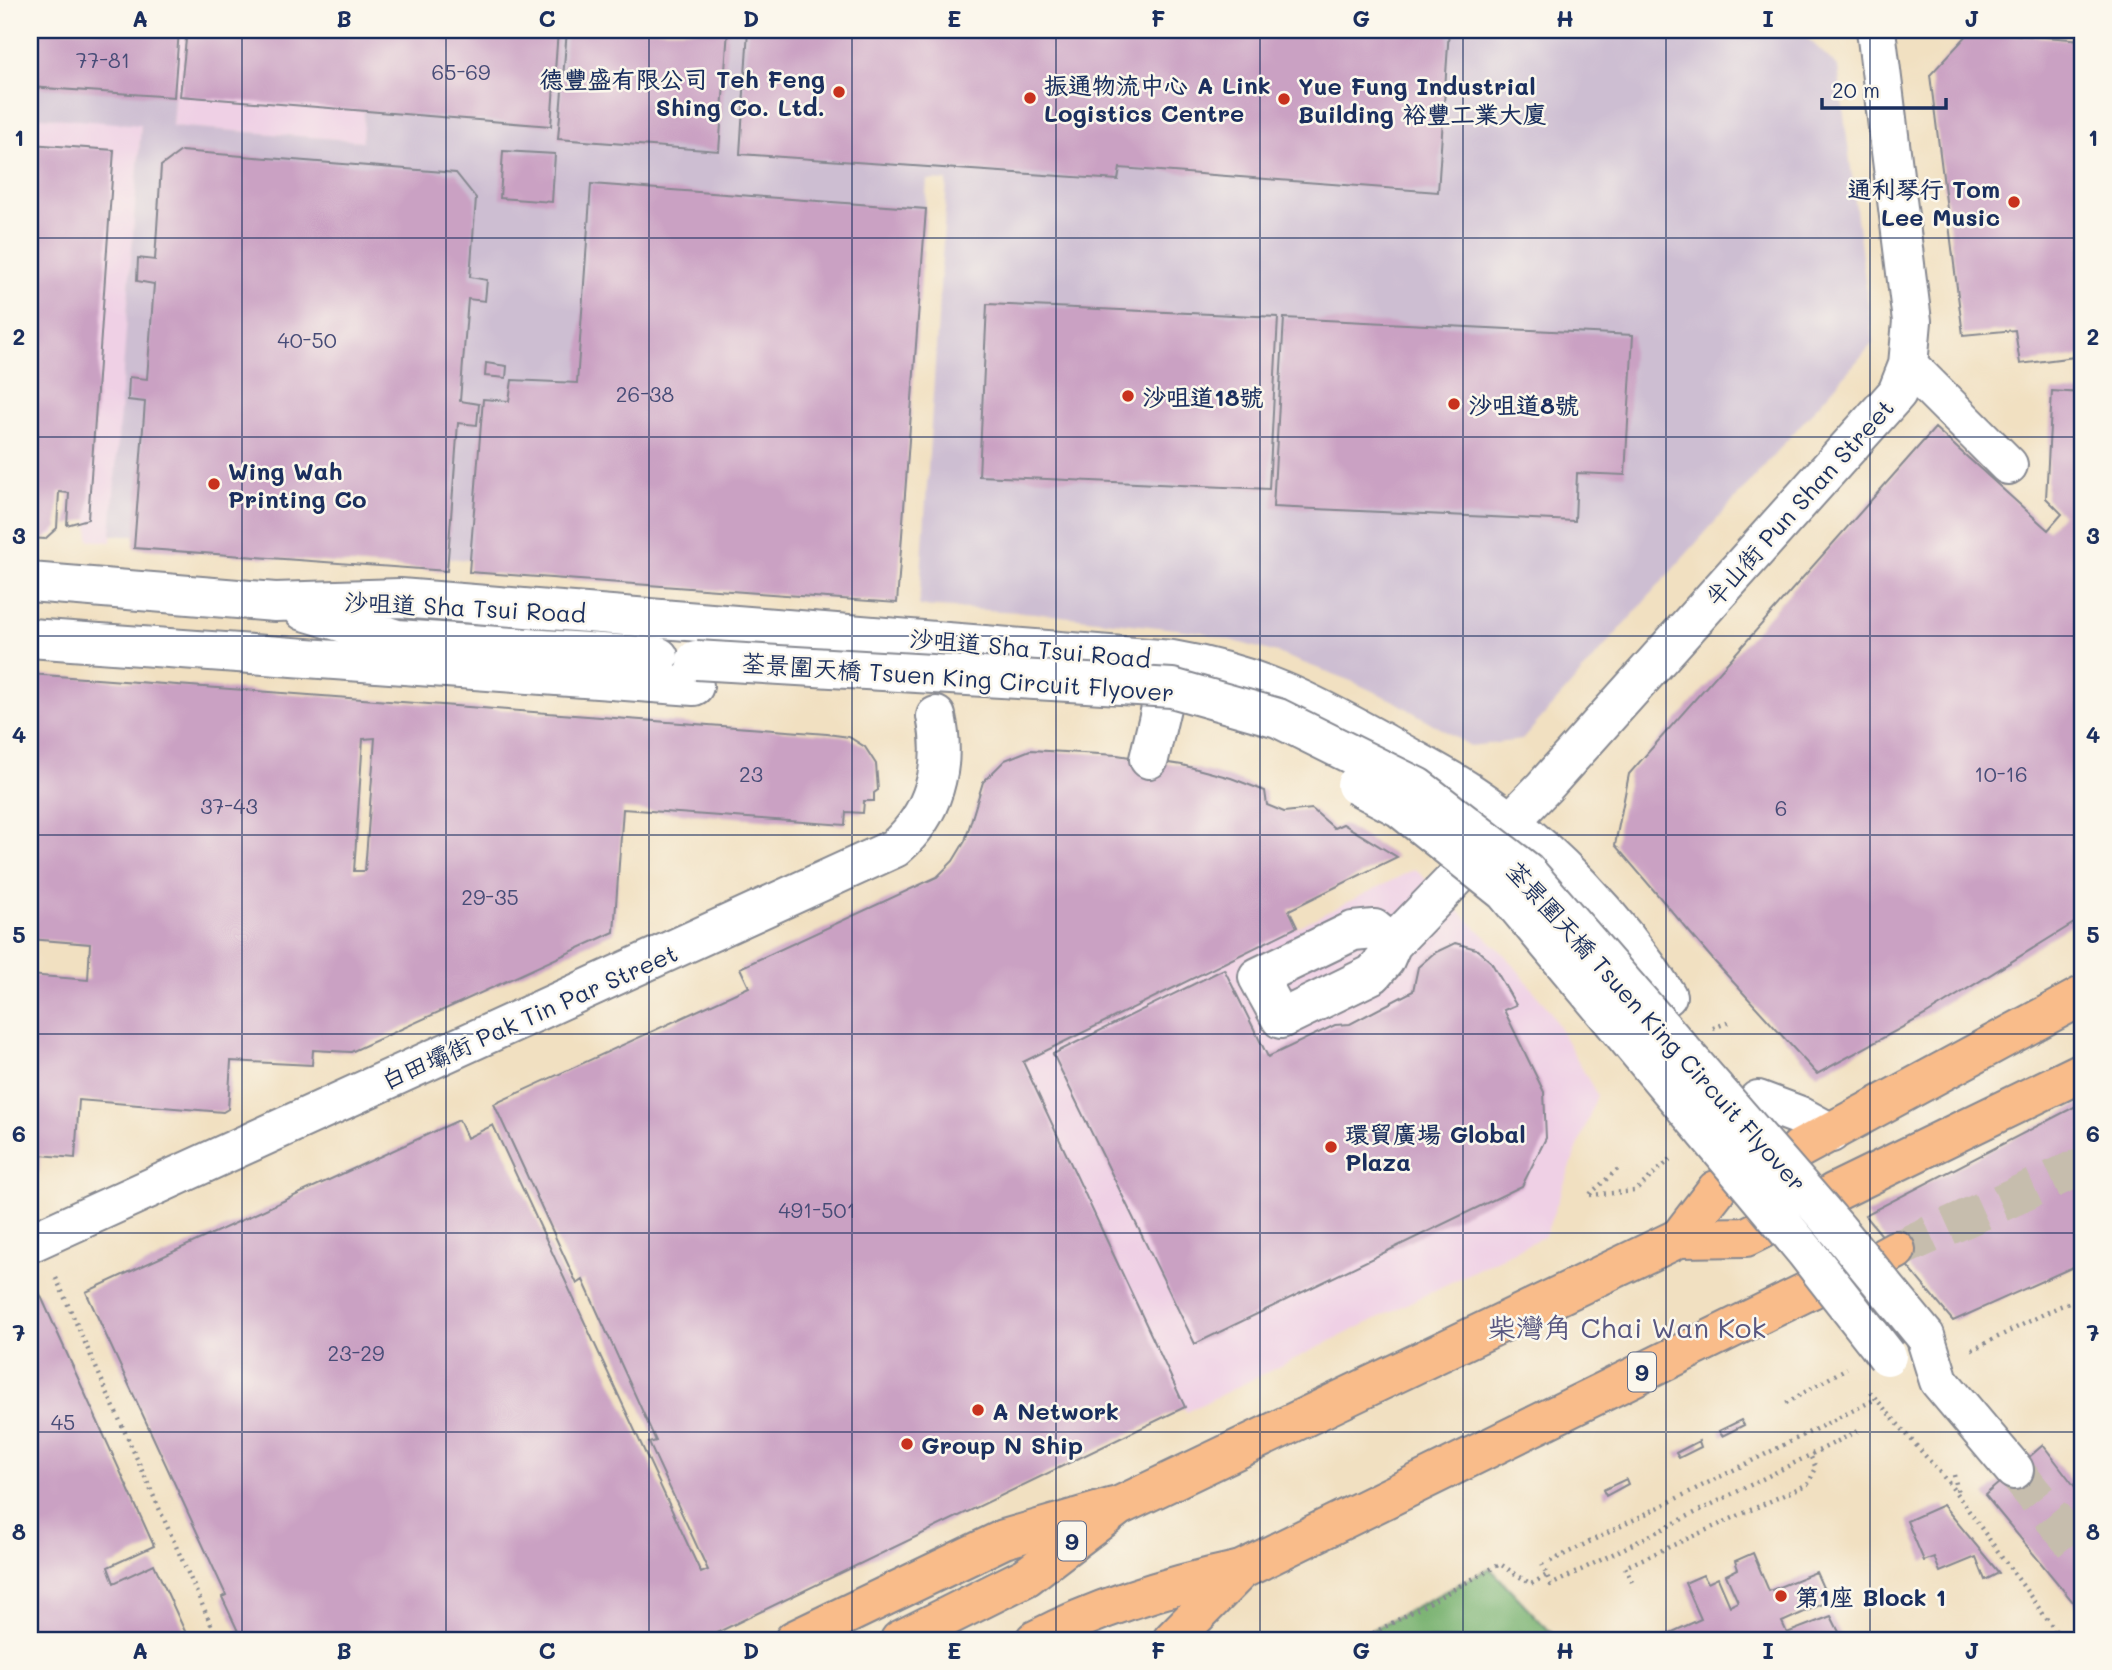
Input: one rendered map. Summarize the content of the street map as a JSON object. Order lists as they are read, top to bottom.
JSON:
{
  "streets": {
    "main road": ["9"],
    "street": [
      "半山街 Pun Shan Street",
      "沙咀道 Sha Tsui Road",
      "荃景圍天橋 Tsuen King Circuit Flyover",
      "白田壩街 Pak Tin Par Street"
    ]
  },
  "crossings": [
    ["半山街 Pun Shan Street", "沙咀道 Sha Tsui Road"],
    ["沙咀道 Sha Tsui Road", "荃景圍天橋 Tsuen King Circuit Flyover"]
  ],
  "districts": ["柴灣角 Chai Wan Kok"],
  "places": [
    "德豐盛有限公司 Teh Feng Shing Co. Ltd.",
    "振通物流中心 A Link Logistics Centre",
    "Yue Fung Industrial Building 裕豐工業大廈",
    "通利琴行 Tom Lee Music",
    "沙咀道18號",
    "沙咀道8號",
    "Wing Wah Printing Co",
    "環貿廣場 Global Plaza",
    "A Network",
    "Group N Ship",
    "第1座 Block 1"
  ],
  "house_numbers": [
    "77-81",
    "65-69",
    "40-50",
    "26-38",
    "23",
    "10-16",
    "37-43",
    "6",
    "29-35",
    "491-501",
    "23-29",
    "45"
  ],
  "scale_bar": "20 m",
  "grid": {
    "columns": [
      "A",
      "B",
      "C",
      "D",
      "E",
      "F",
      "G",
      "H",
      "I",
      "J"
    ],
    "rows": [
      "1",
      "2",
      "3",
      "4",
      "5",
      "6",
      "7",
      "8"
    ]
  }
}
